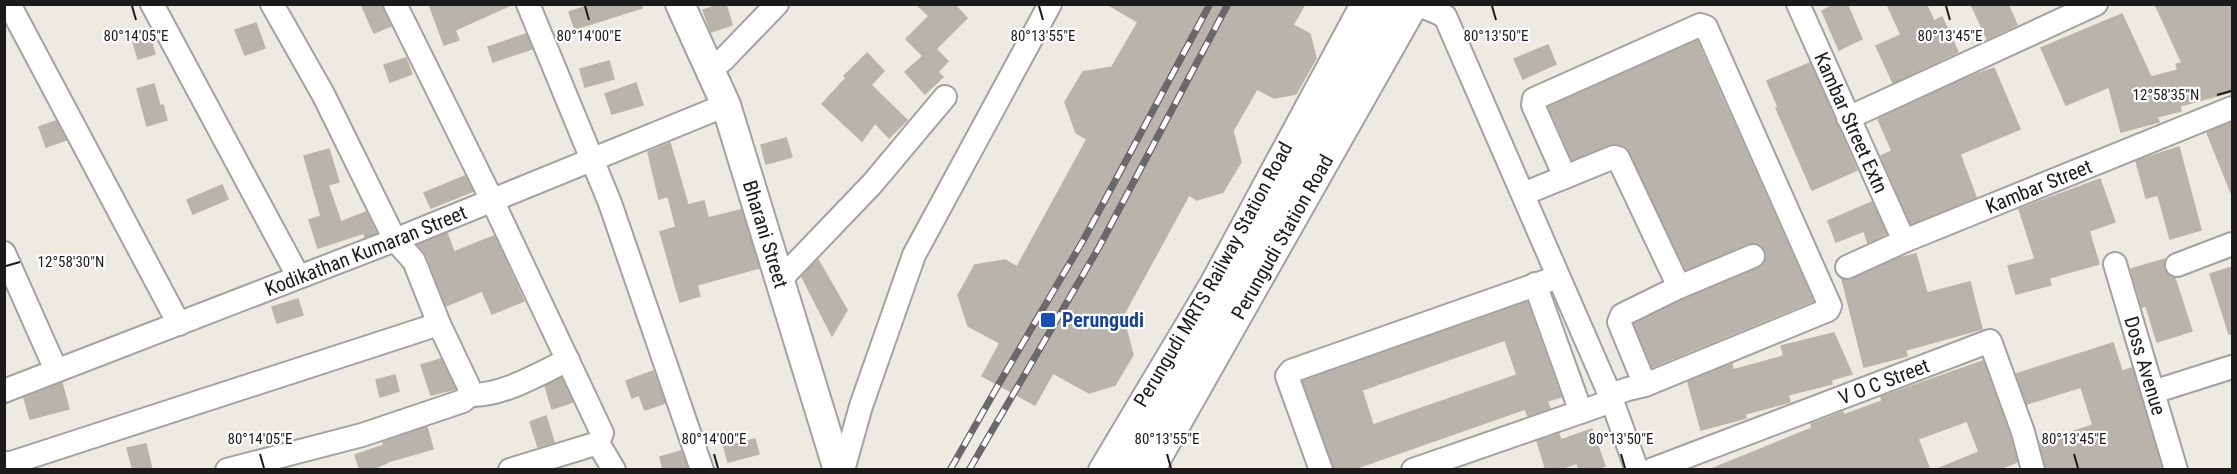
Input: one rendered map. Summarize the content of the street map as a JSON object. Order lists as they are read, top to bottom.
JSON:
{
  "streets": {
    "street": [
      "Kambar Street Extn",
      "Kambar Street",
      "Bharani Street",
      "Perungudi Station Road",
      "Kodikathan Kumaran Street",
      "Perungudi MRTS Railway Station Road",
      "Doss Avenue",
      "V O C Street"
    ]
  },
  "crossings": [
    ["Kambar Street Extn", "Kambar Street"],
    ["Bharani Street", "Kodikathan Kumaran Street"],
    ["Perungudi Station Road", "Perungudi MRTS Railway Station Road"]
  ],
  "places": {
    "transit": ["Perungudi"]
  },
  "coordinates": [
    "80°14'05\"E",
    "80°14'00\"E",
    "80°13'55\"E",
    "80°13'50\"E",
    "80°13'45\"E",
    "12°58'35\"N",
    "12°58'30\"N"
  ]
}
